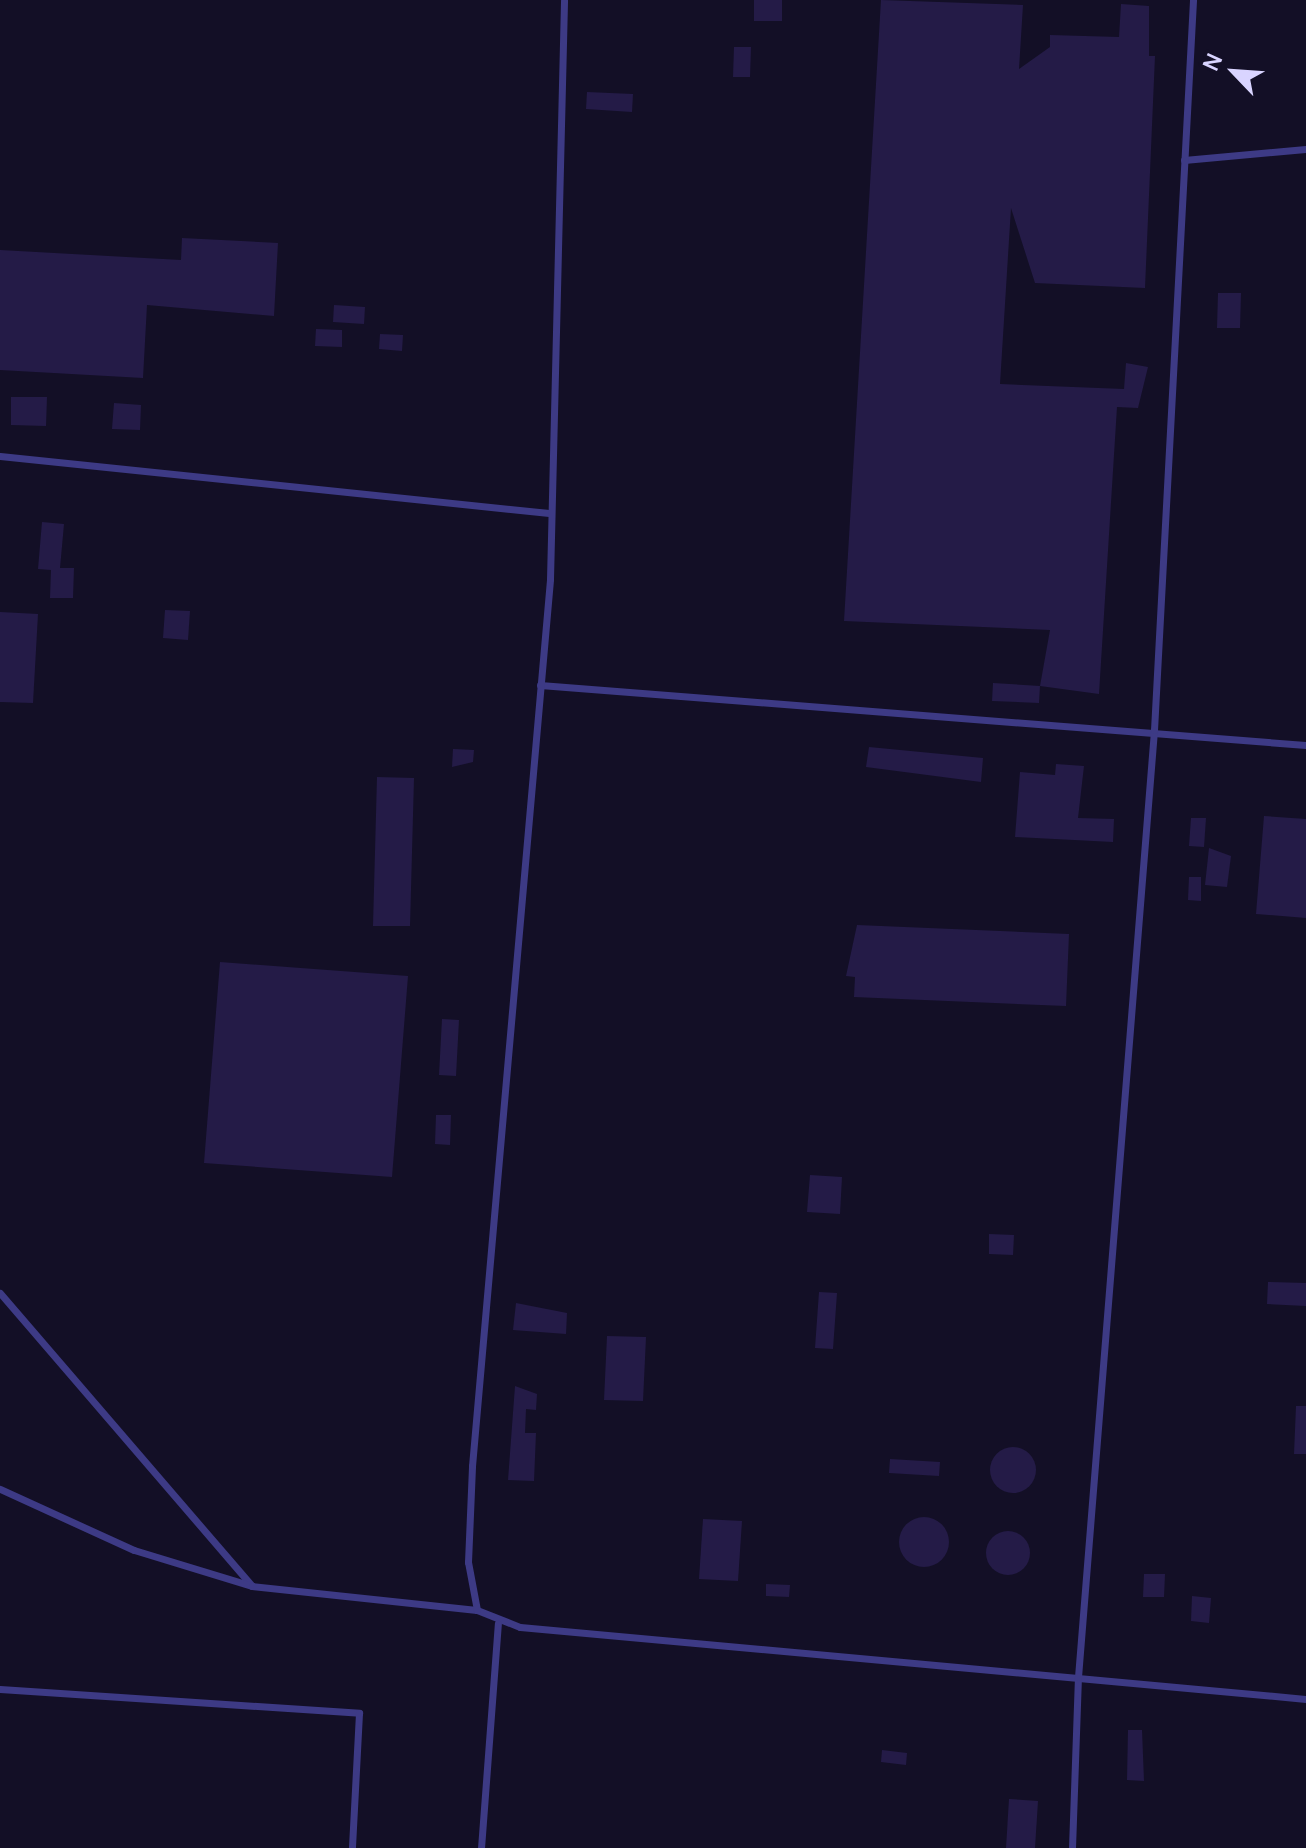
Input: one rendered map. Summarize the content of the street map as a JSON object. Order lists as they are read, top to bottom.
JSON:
{
  "north": "top left"
}
